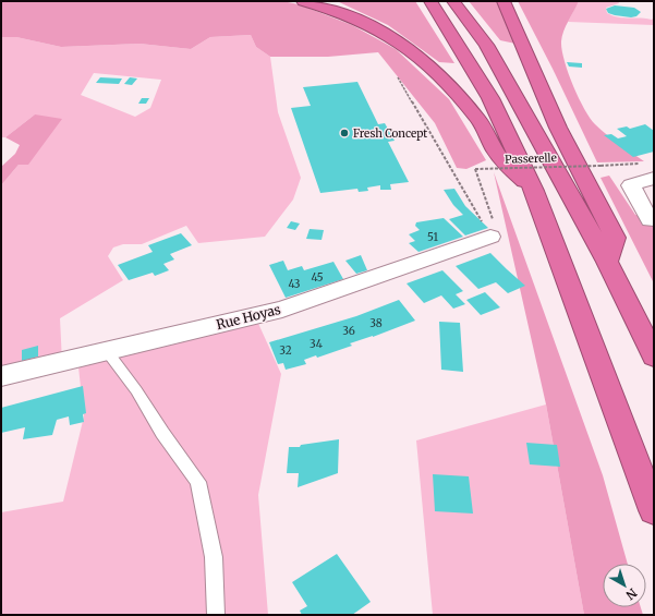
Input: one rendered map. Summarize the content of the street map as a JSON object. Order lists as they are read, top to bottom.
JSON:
{
  "streets": {
    "street": ["Rue Hoyas"],
    "path": ["Passerelle"]
  },
  "crossings": [
    ["Passerelle", "Rue Hoyas"]
  ],
  "places": ["Fresh Concept"],
  "house_numbers": [
    "51",
    "45",
    "43",
    "38",
    "36",
    "34",
    "32"
  ],
  "north": "bottom right"
}
